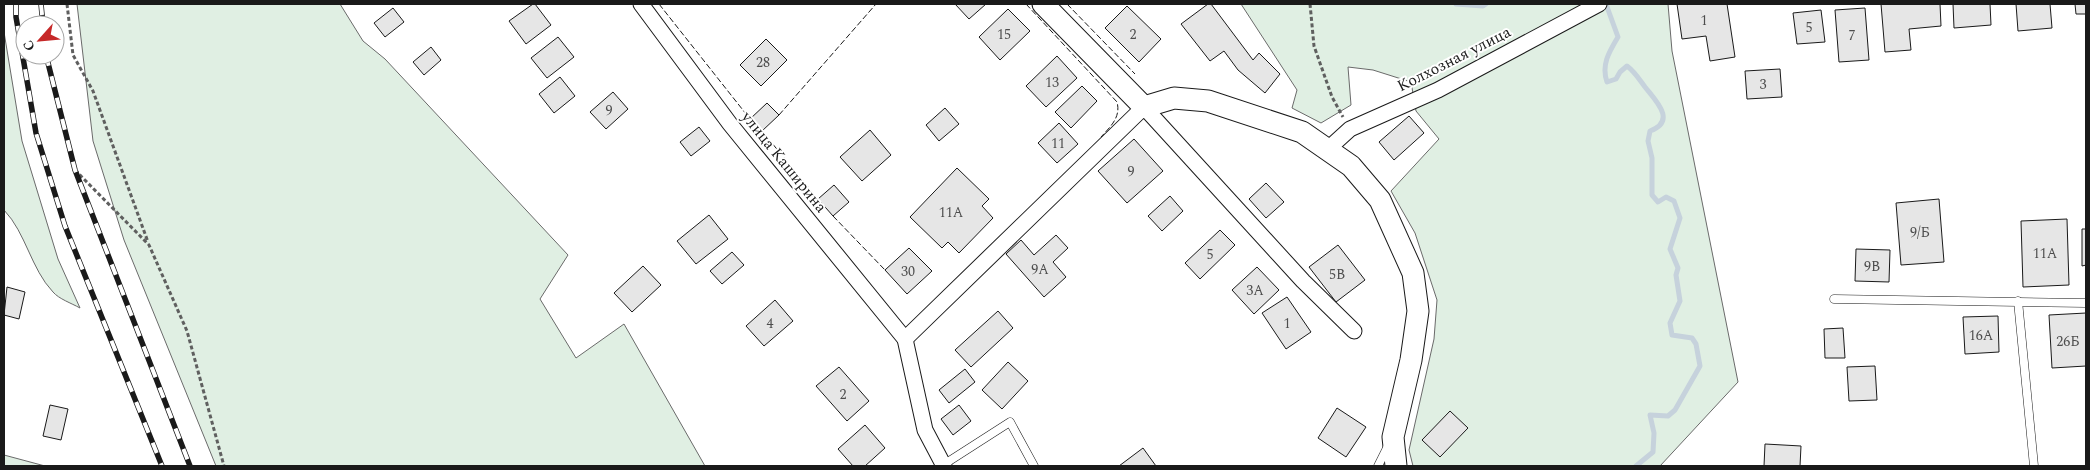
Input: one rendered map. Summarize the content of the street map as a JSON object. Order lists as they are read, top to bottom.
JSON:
{
  "streets": {
    "street": ["Колхозная улица", "улица Каширина"]
  },
  "house_numbers": [
    "1",
    "5",
    "15",
    "2",
    "7",
    "28",
    "13",
    "3",
    "9",
    "11",
    "9",
    "11А",
    "9/Б",
    "11А",
    "5",
    "9В",
    "9А",
    "30",
    "5В",
    "3А",
    "4",
    "1",
    "16А",
    "26Б",
    "2"
  ],
  "north": "bottom left"
}
